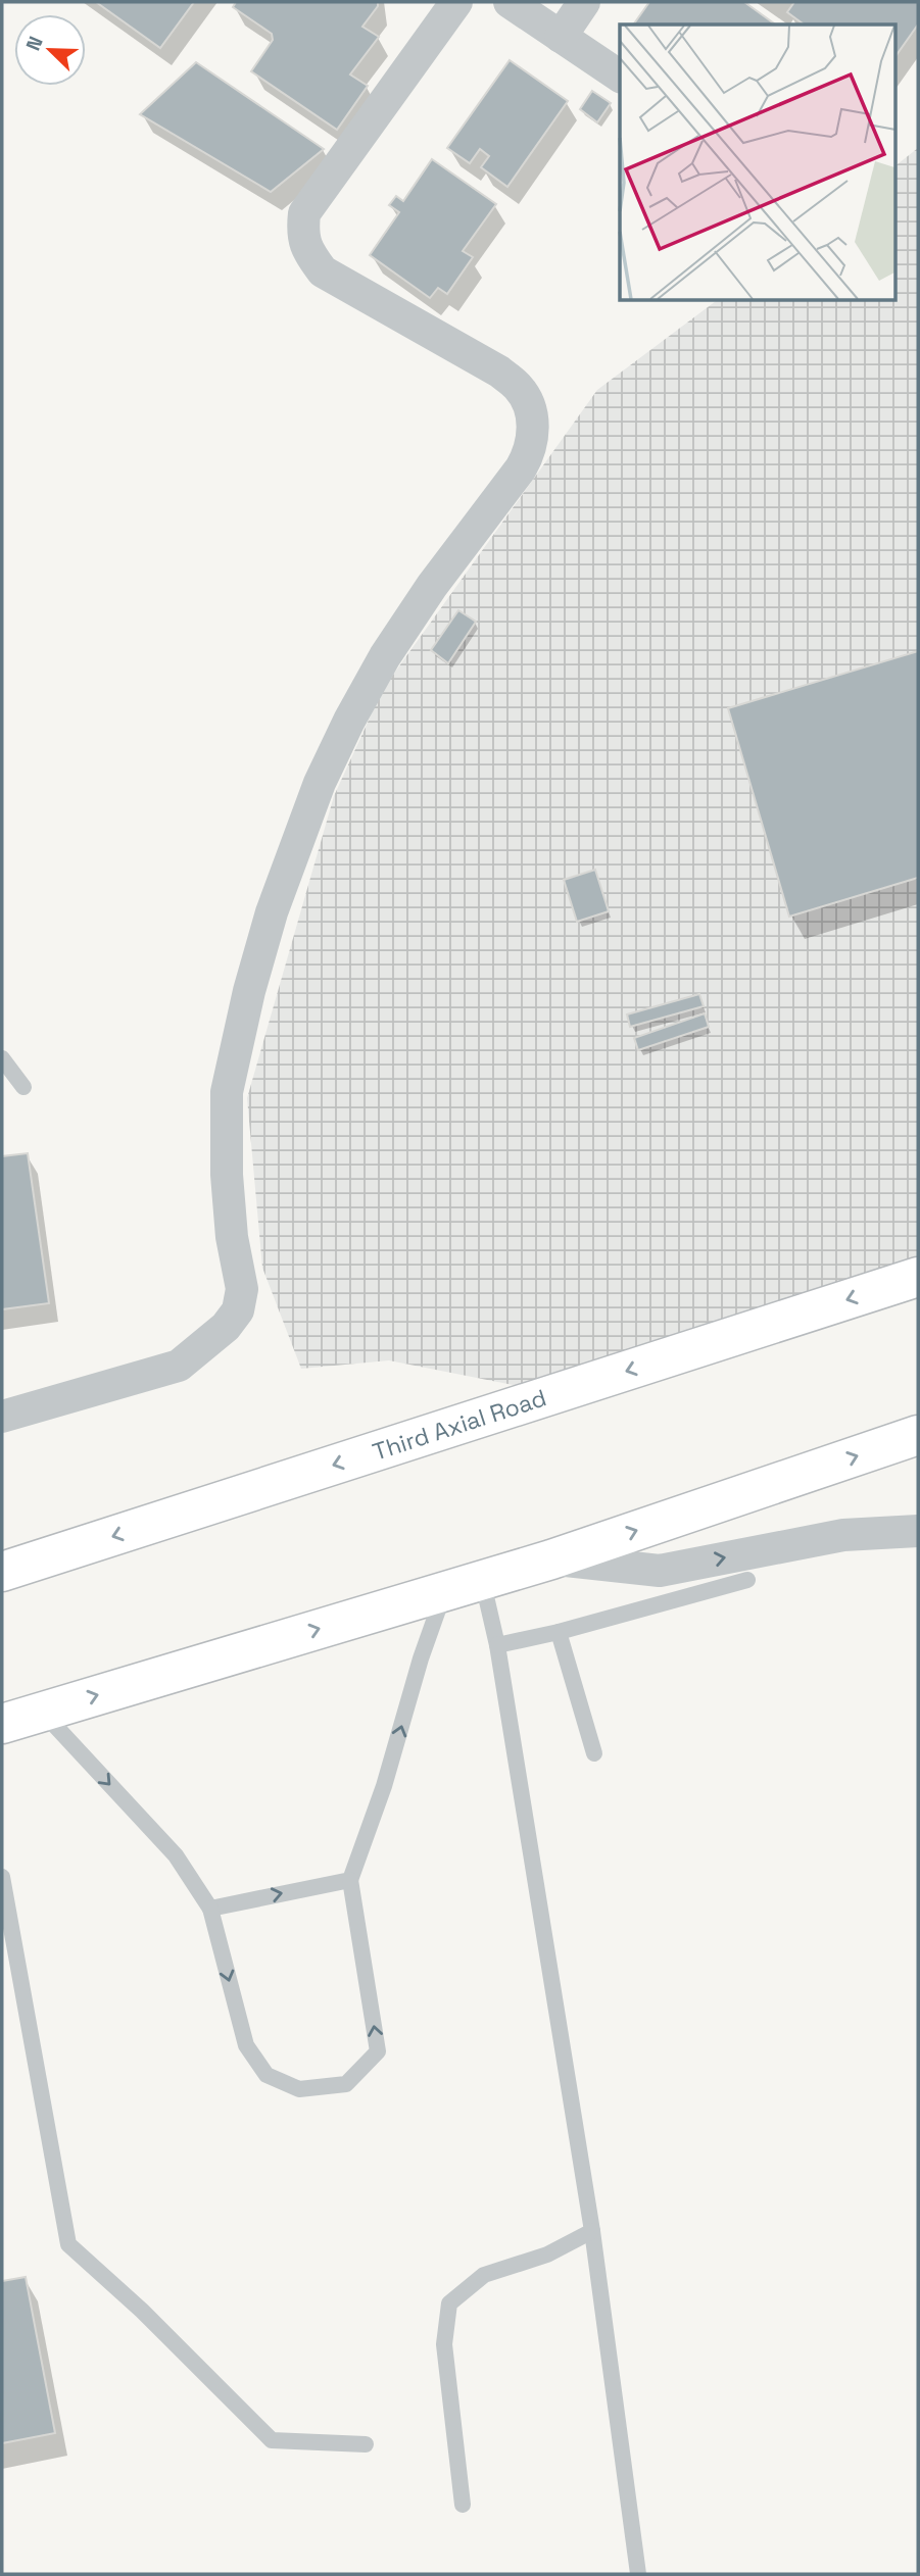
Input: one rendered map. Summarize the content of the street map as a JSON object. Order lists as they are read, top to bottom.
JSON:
{
  "streets": {
    "highway": ["Third Axial Road"]
  },
  "north": "top left"
}
